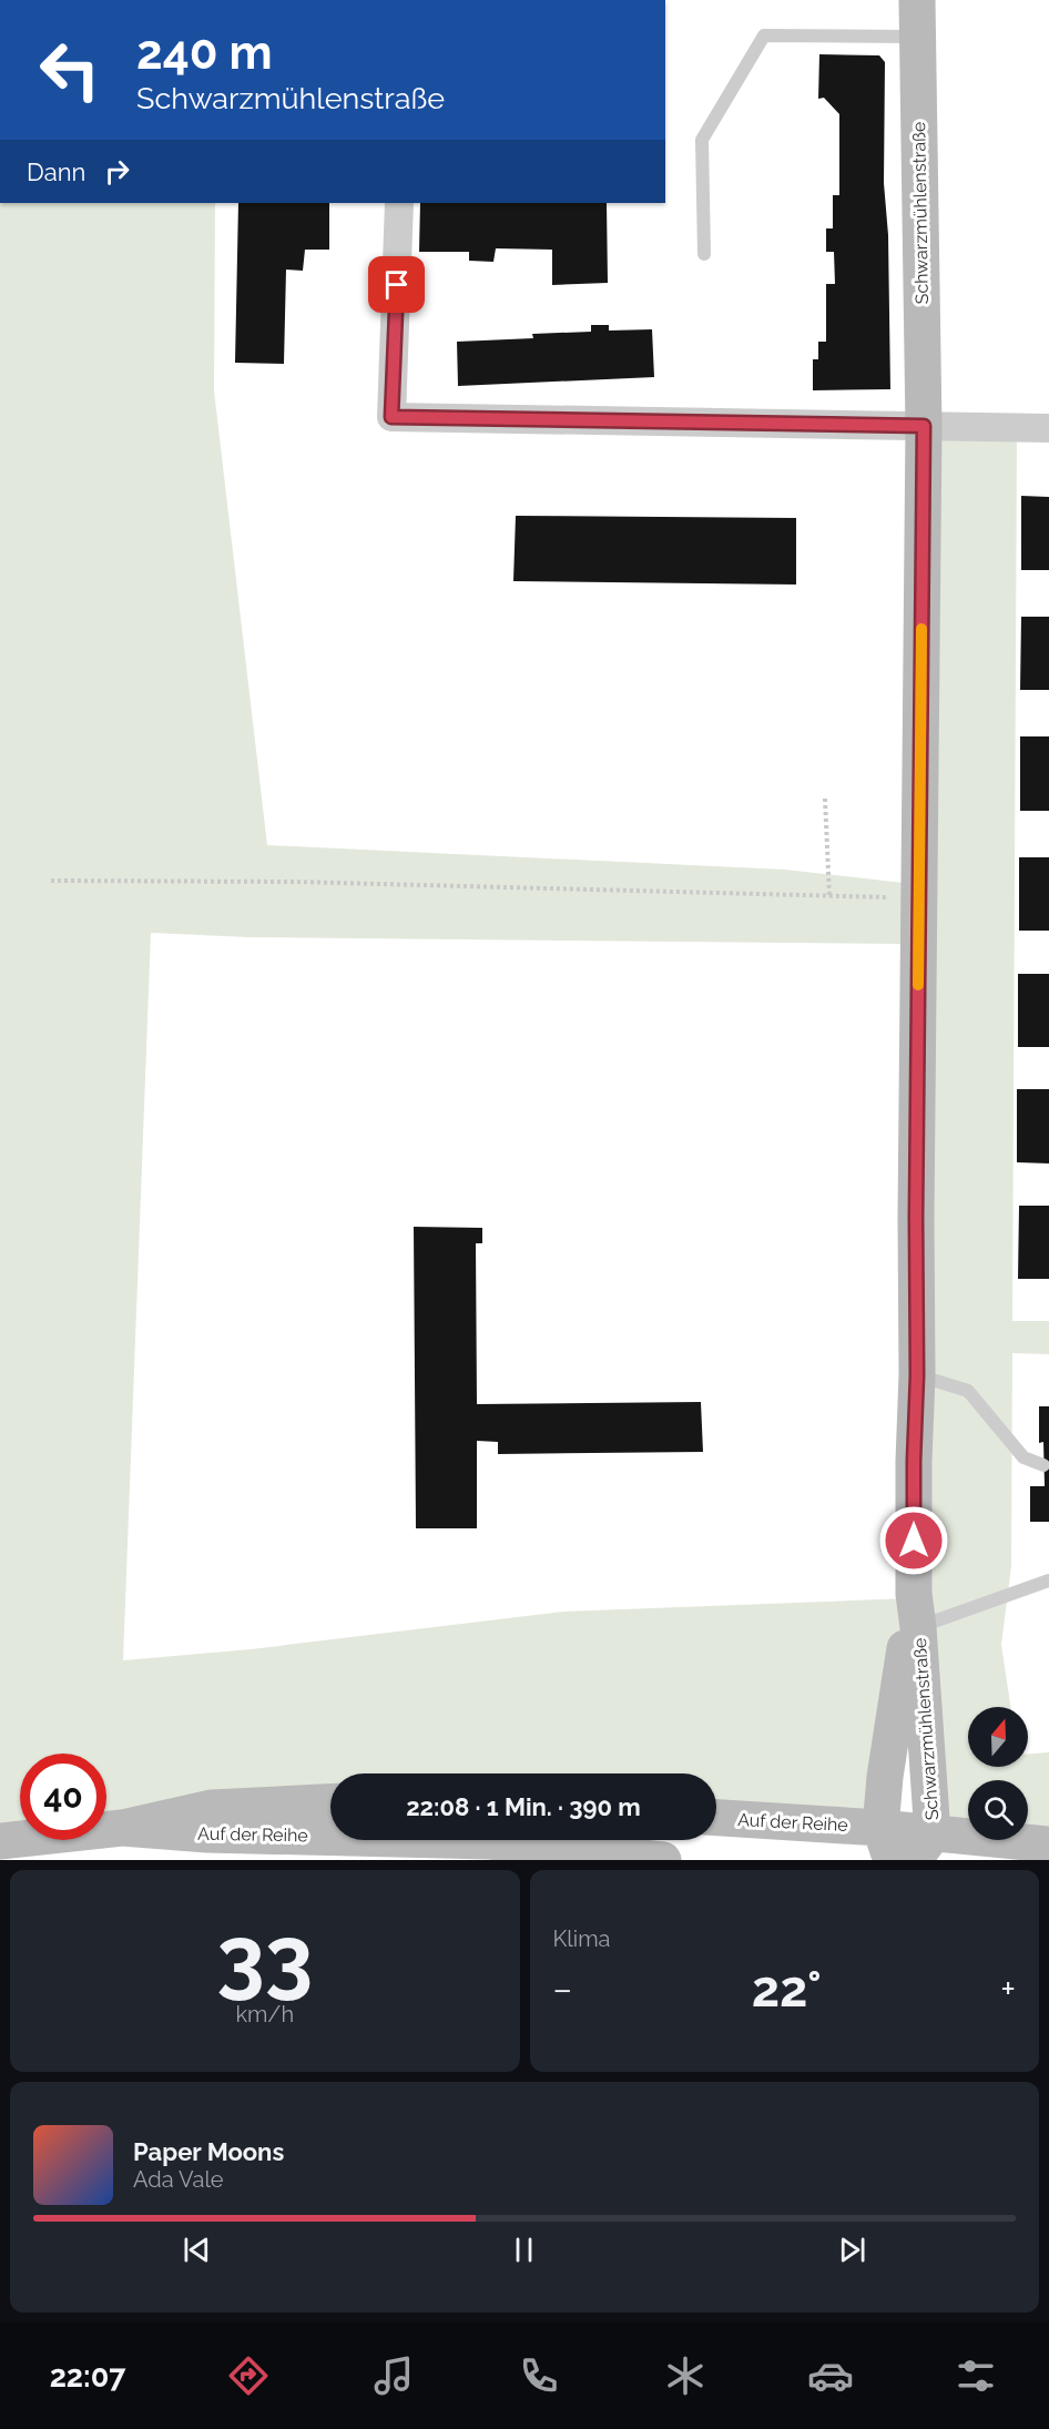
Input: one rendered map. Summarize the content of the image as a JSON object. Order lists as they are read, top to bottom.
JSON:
{
  "streets": {
    "street": ["Schwarzmühlenstraße", "Auf der Reihe"]
  },
  "crossings": [
    ["Schwarzmühlenstraße", "Auf der Reihe"]
  ],
  "north": "top",
  "page": {
    "turn": ["240 m", "Schwarzmühlenstraße"],
    "then": "Dann",
    "limit": "40",
    "trip": "22:08 · 1 Min. · 390 m",
    "tile": [
      ["33", "km/h"],
      "Klima"
    ],
    "heat": ["−", "22°", "+"],
    "song": ["Paper Moons", "Ada Vale"],
    "tabs": "22:07"
  }
}
